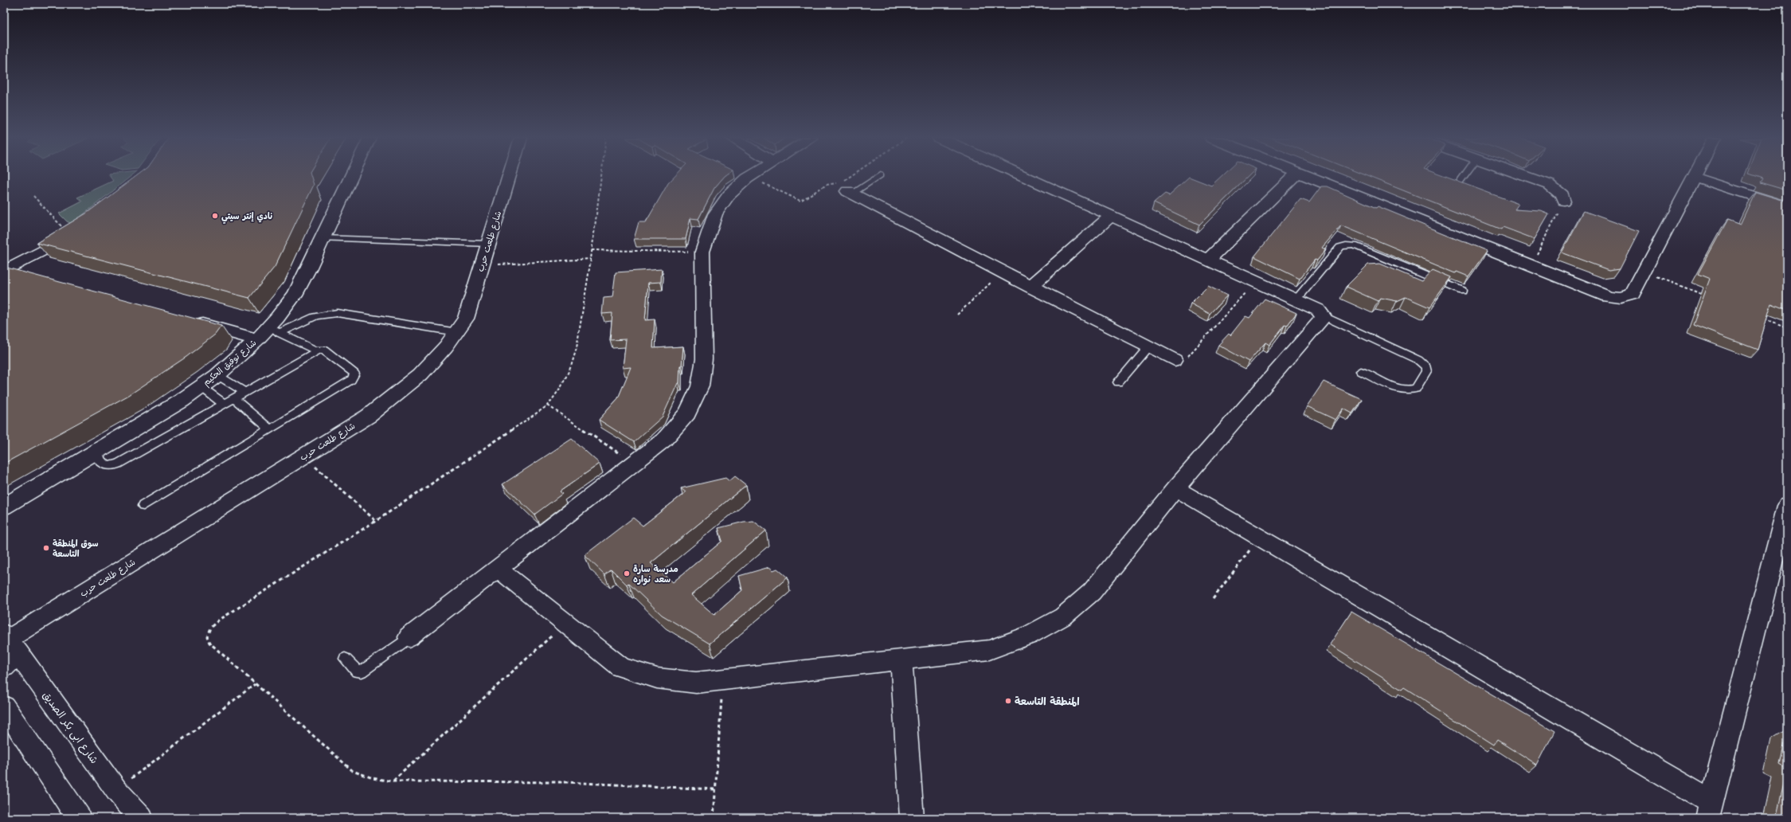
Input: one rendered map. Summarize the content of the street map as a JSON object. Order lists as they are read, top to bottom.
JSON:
{
  "streets": {
    "street": ["شارع طلعت حرب", "شارع توفيق الحكيم", "شارع ابى بكر الصديق"]
  },
  "crossings": [
    ["شارع طلعت حرب", "شارع ابى بكر الصديق"]
  ],
  "places": [
    "نادي إنتر سيتي",
    "سوق المنطقة التاسعة",
    "مدرسة سارة سعد نواره",
    "المنطقة التاسعة"
  ]
}
